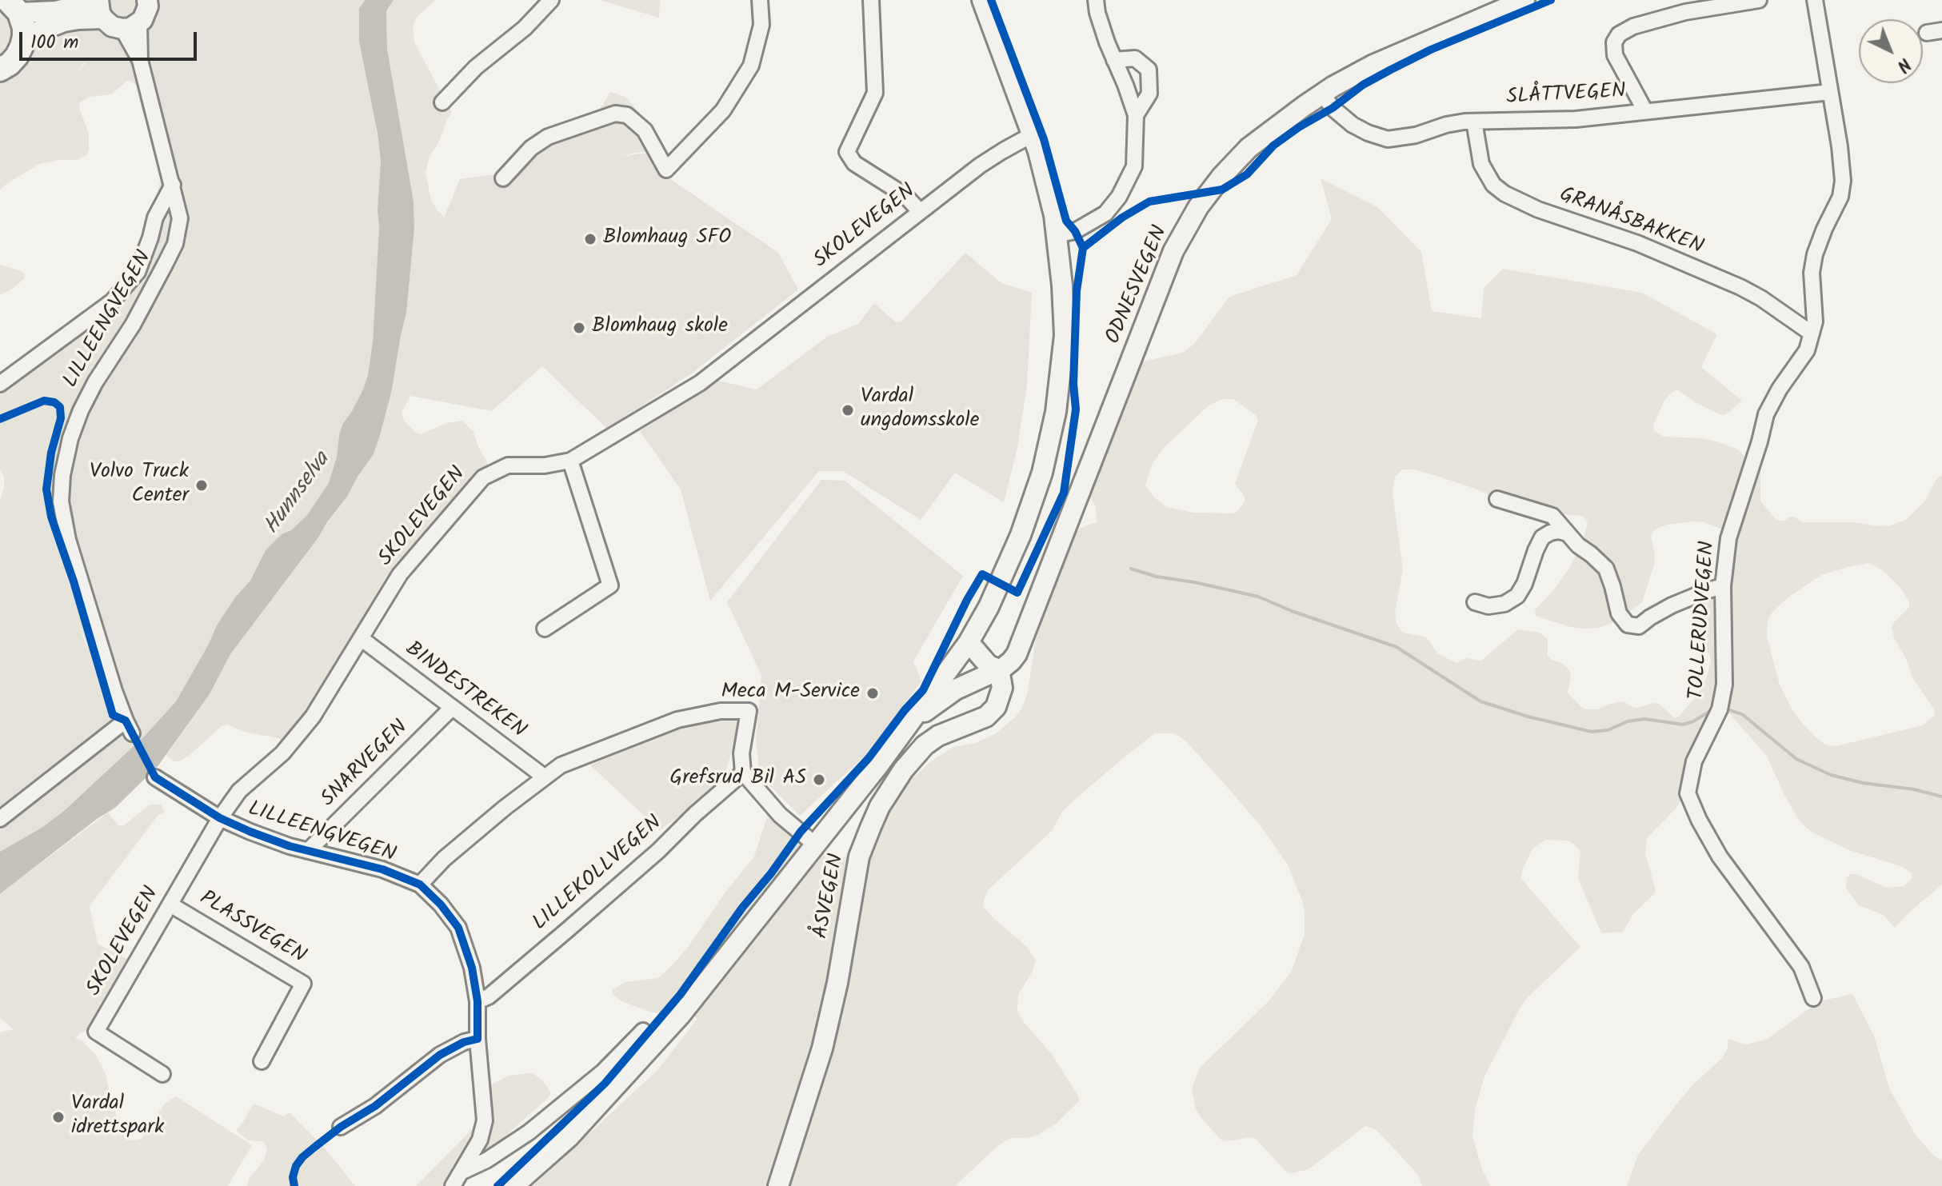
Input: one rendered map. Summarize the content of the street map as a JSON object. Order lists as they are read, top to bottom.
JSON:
{
  "streets": {
    "main road": ["ODNESVEGEN", "ÅSVEGEN"],
    "street": [
      "SLÅTTVEGEN",
      "GRANÅSBAKKEN",
      "SKOLEVEGEN",
      "LILLEENGVEGEN",
      "TOLLERUDVEGEN",
      "BINDESTREKEN",
      "SNARVEGEN",
      "LILLEKOLLVEGEN",
      "PLASSVEGEN"
    ]
  },
  "crossings": [
    ["SLÅTTVEGEN", "GRANÅSBAKKEN"],
    ["SLÅTTVEGEN", "ODNESVEGEN"],
    ["SLÅTTVEGEN", "TOLLERUDVEGEN"],
    ["GRANÅSBAKKEN", "TOLLERUDVEGEN"],
    ["SKOLEVEGEN", "LILLEENGVEGEN"],
    ["SKOLEVEGEN", "BINDESTREKEN"],
    ["SKOLEVEGEN", "PLASSVEGEN"],
    ["ODNESVEGEN", "ÅSVEGEN"],
    ["LILLEENGVEGEN", "SNARVEGEN"],
    ["LILLEENGVEGEN", "LILLEKOLLVEGEN"],
    ["BINDESTREKEN", "SNARVEGEN"]
  ],
  "water": ["Hunnselva"],
  "places": [
    "Blomhaug SFO",
    "Blomhaug skole",
    "Vardal ungdomsskole",
    "Volvo Truck Center",
    "Meca M-Service",
    "Grefsrud Bil AS",
    "Vardal idrettspark"
  ],
  "scale_bar": "100 m",
  "north": "bottom right"
}
